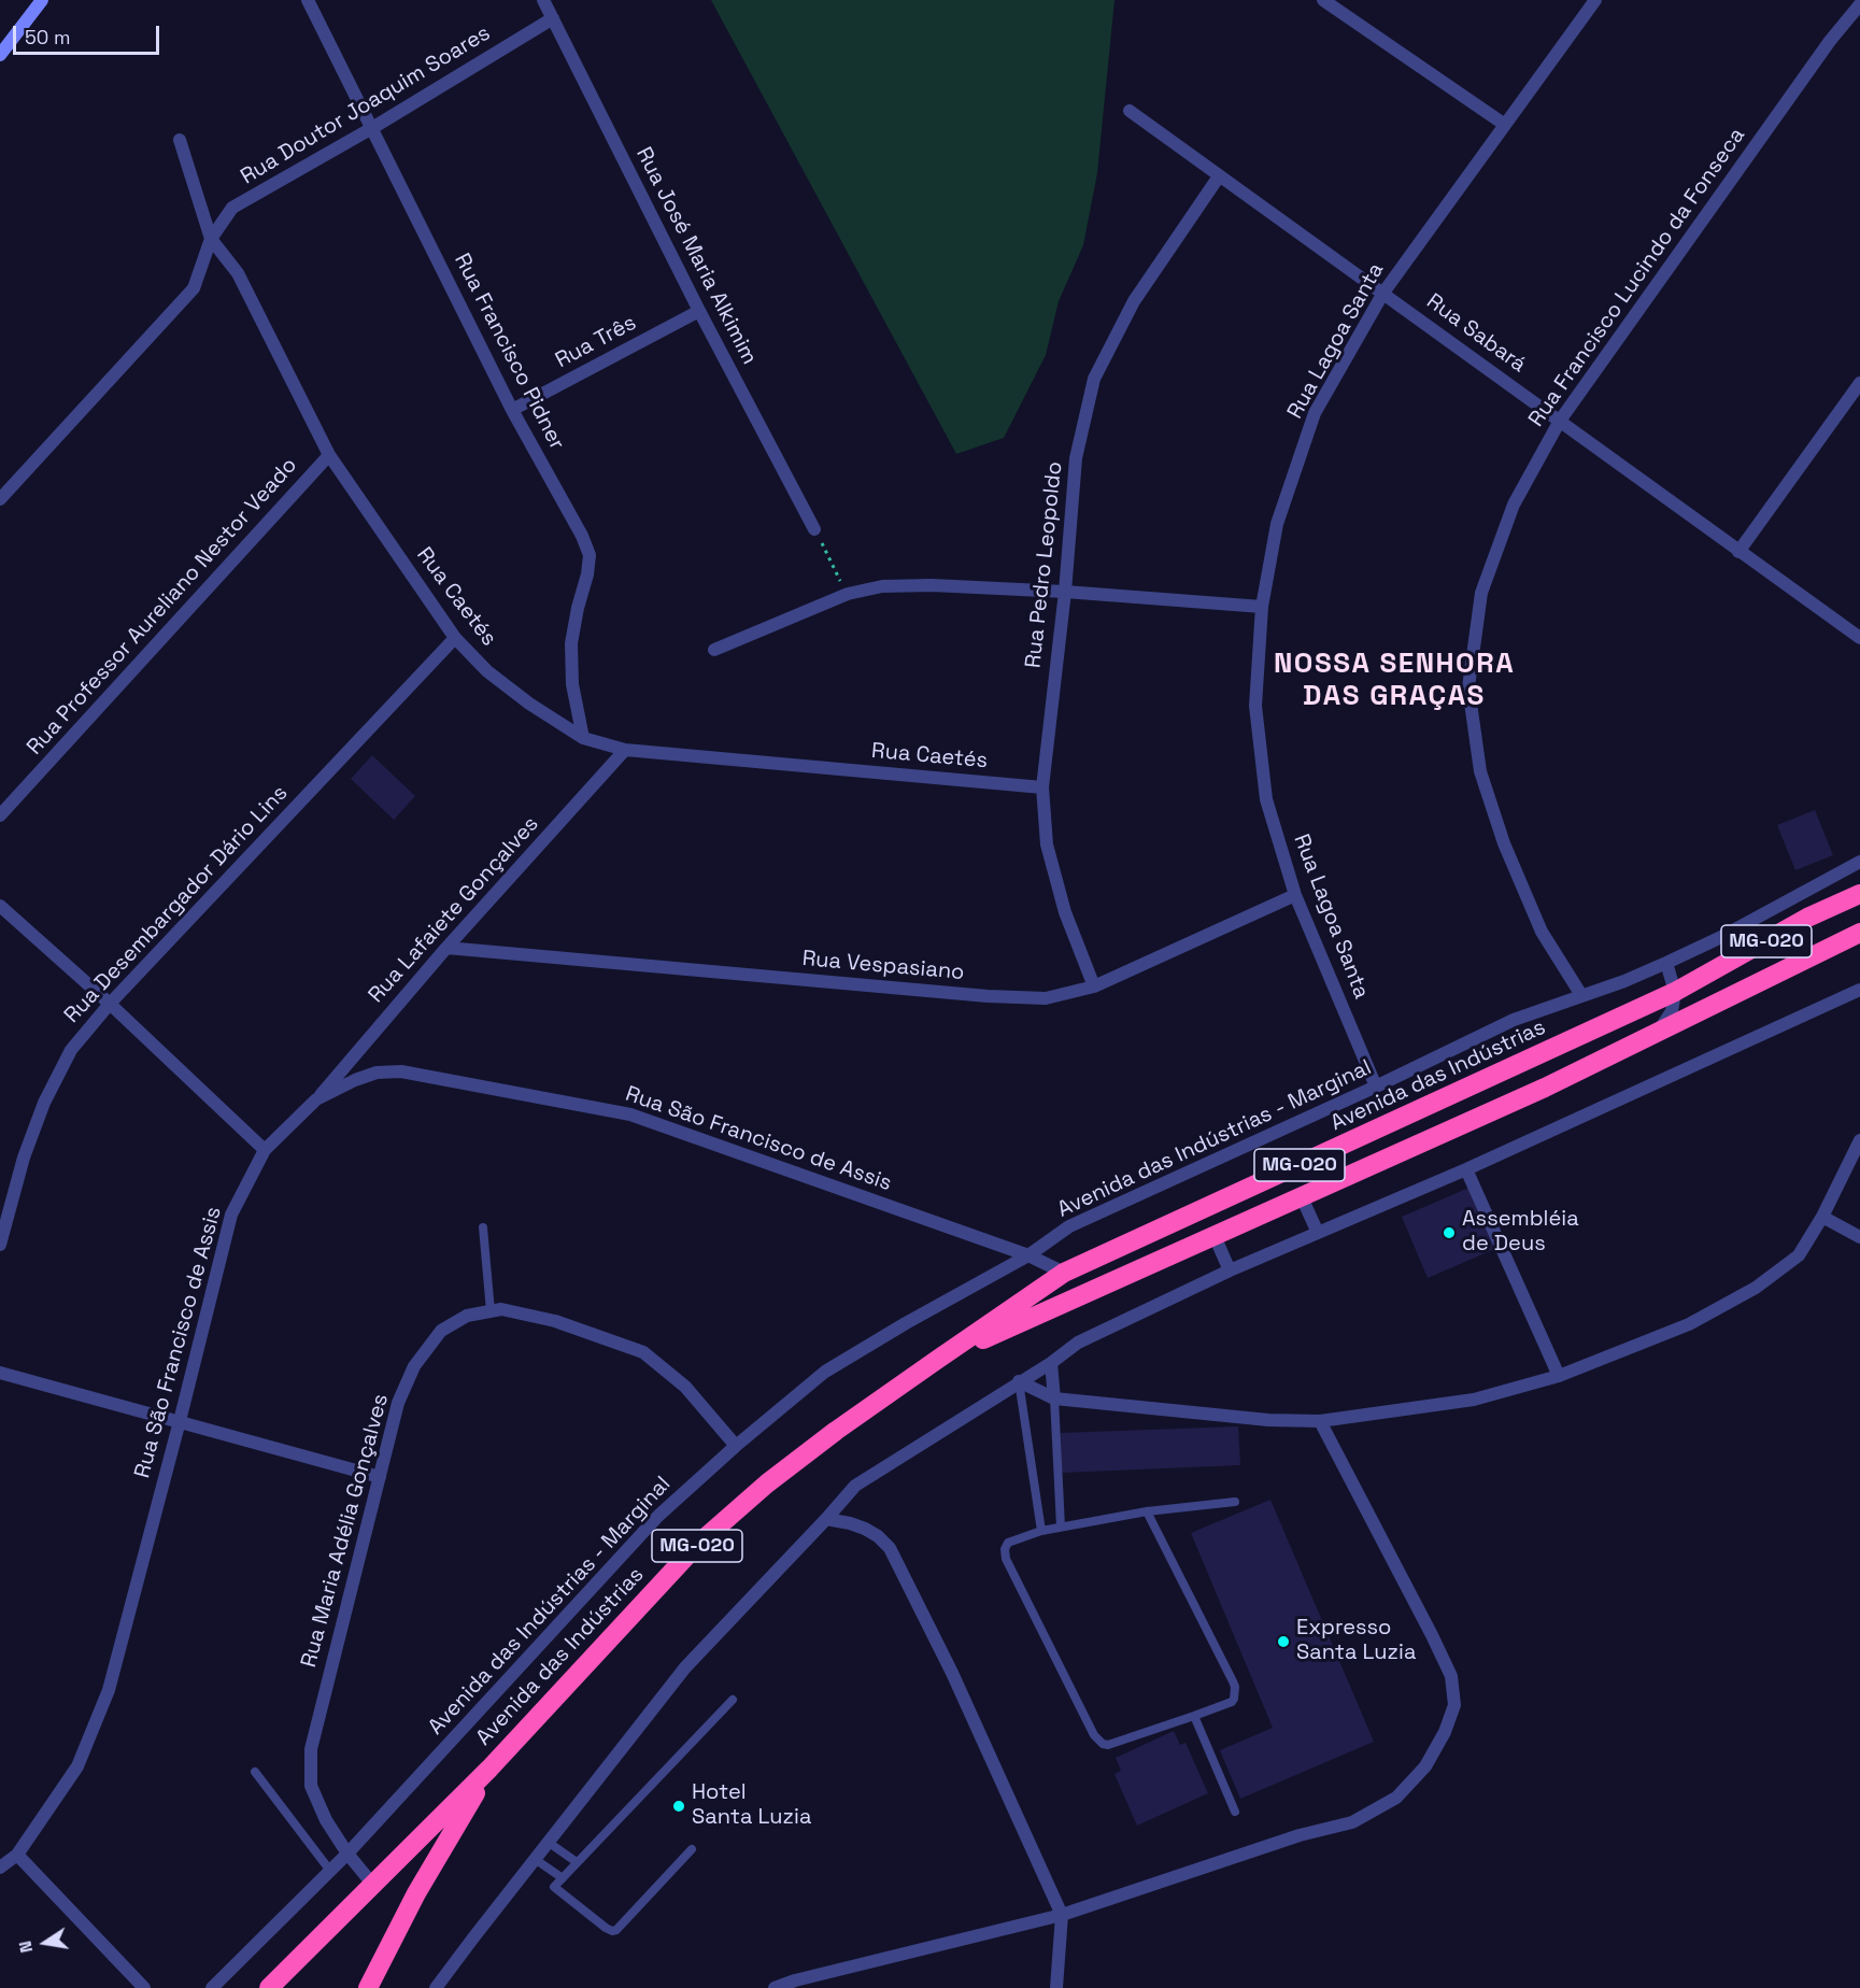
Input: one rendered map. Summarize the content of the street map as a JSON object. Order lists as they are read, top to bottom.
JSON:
{
  "streets": {
    "highway": ["MG-020", "Avenida das Indústrias"],
    "street": [
      "Rua Doutor Joaquim Soares",
      "Rua José Maria Alkimim",
      "Rua Francisco Lucindo da Fonseca",
      "Rua Sabará",
      "Rua Lagoa Santa",
      "Rua Três",
      "Rua Francisco Pidner",
      "Rua Pedro Leopoldo",
      "Rua Caetés",
      "Rua Professor Aureliano Nestor Veado",
      "Rua Desembargador Dário Lins",
      "Rua Lafaiete Gonçalves",
      "Rua Vespasiano",
      "Rua São Francisco de Assis",
      "Avenida das Indústrias - Marginal",
      "Rua Maria Adélia Gonçalves"
    ]
  },
  "crossings": [
    ["Rua Doutor Joaquim Soares", "Rua José Maria Alkimim"],
    ["Rua Doutor Joaquim Soares", "Rua Francisco Pidner"],
    ["Rua Doutor Joaquim Soares", "Rua Caetés"],
    ["Rua José Maria Alkimim", "Rua Três"],
    ["Rua Francisco Lucindo da Fonseca", "Rua Sabará"],
    ["Rua Francisco Lucindo da Fonseca", "Avenida das Indústrias - Marginal"],
    ["Rua Sabará", "Rua Lagoa Santa"],
    ["Rua Sabará", "Rua Pedro Leopoldo"],
    ["Rua Lagoa Santa", "Rua Vespasiano"],
    ["Rua Lagoa Santa", "Avenida das Indústrias - Marginal"],
    ["Rua Três", "Rua Francisco Pidner"],
    ["Rua Francisco Pidner", "Rua Caetés"],
    ["Rua Pedro Leopoldo", "Rua Caetés"],
    ["Rua Pedro Leopoldo", "Rua Vespasiano"],
    ["Rua Caetés", "Rua Professor Aureliano Nestor Veado"],
    ["Rua Caetés", "Rua Desembargador Dário Lins"],
    ["Rua Caetés", "Rua Lafaiete Gonçalves"],
    ["Rua Lafaiete Gonçalves", "Rua Vespasiano"],
    ["Rua Lafaiete Gonçalves", "Rua São Francisco de Assis"],
    ["Avenida das Indústrias", "Rua São Francisco de Assis"],
    ["Avenida das Indústrias", "Rua Maria Adélia Gonçalves"],
    ["Rua São Francisco de Assis", "Avenida das Indústrias - Marginal"],
    ["Avenida das Indústrias - Marginal", "Rua Maria Adélia Gonçalves"]
  ],
  "districts": ["NOSSA SENHORA DAS GRAÇAS"],
  "places": ["Assembléia de Deus", "Expresso Santa Luzia", "Hotel Santa Luzia"],
  "scale_bar": "50 m",
  "north": "left"
}
